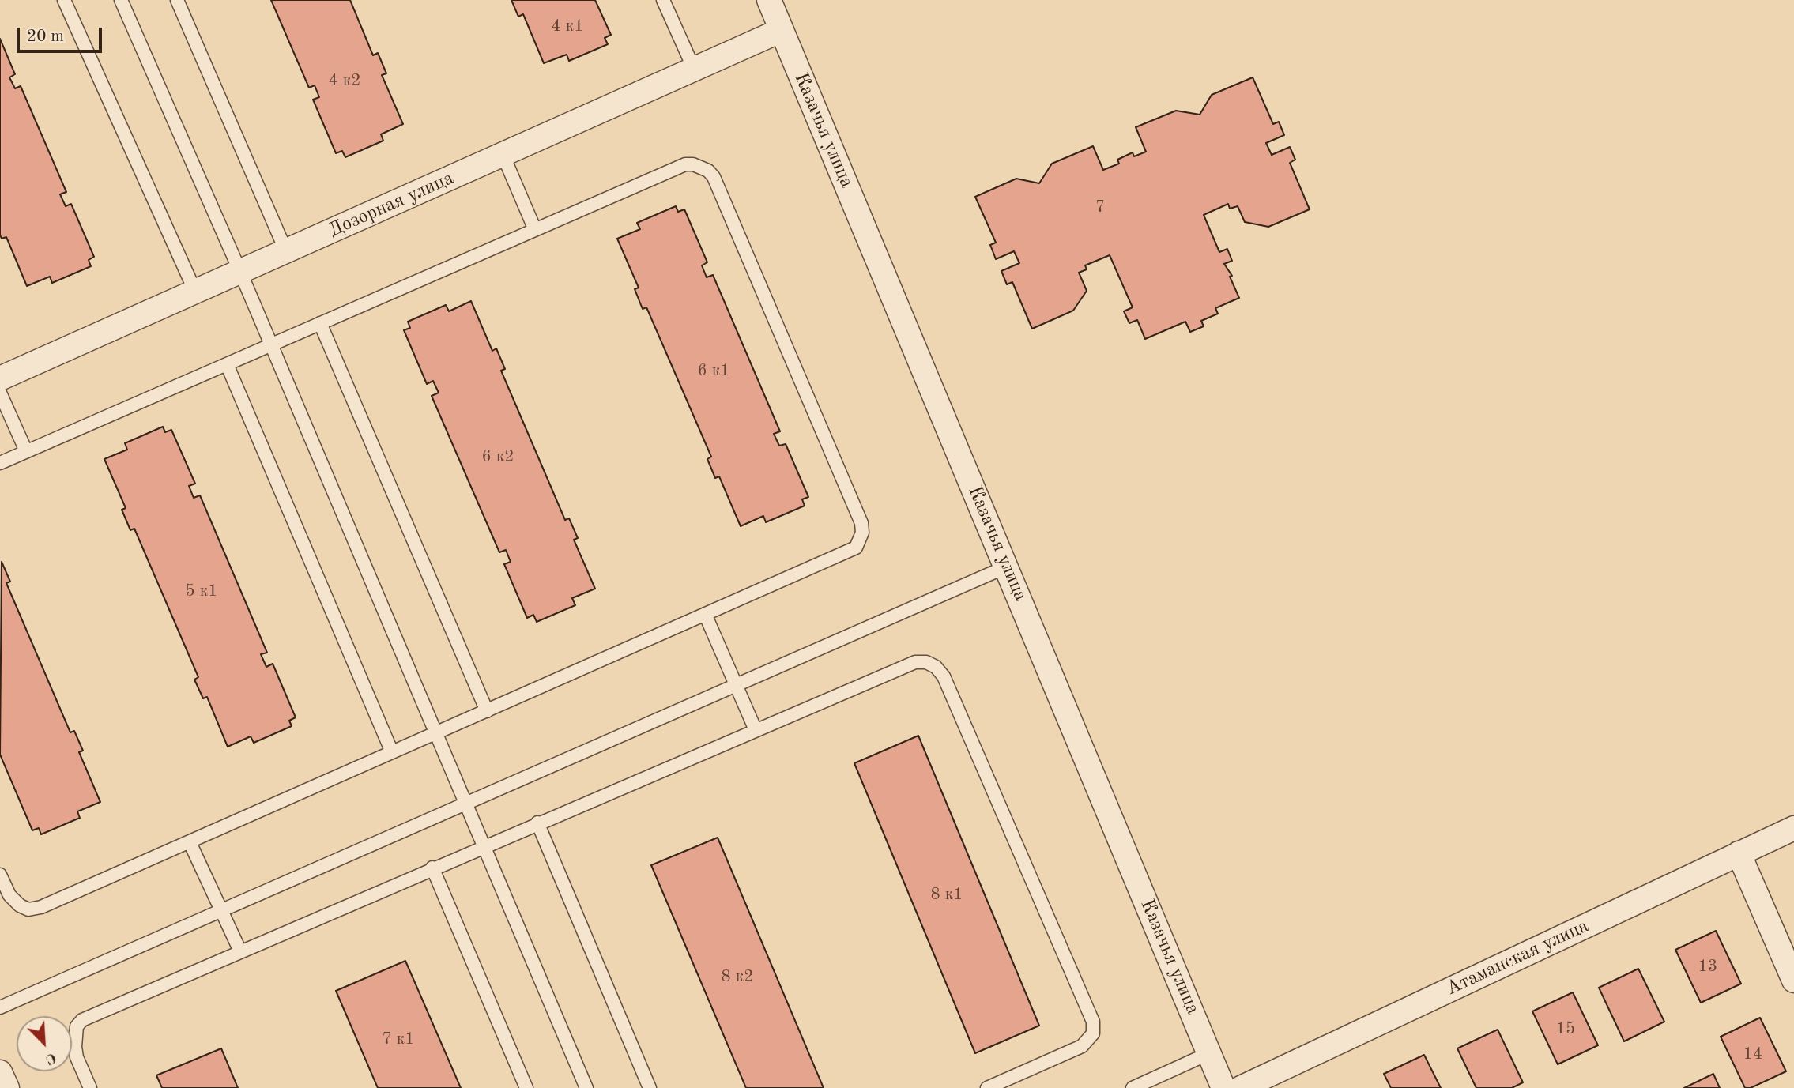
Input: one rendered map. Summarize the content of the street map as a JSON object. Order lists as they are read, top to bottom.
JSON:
{
  "streets": {
    "street": ["Казачья улица", "Дозорная улица", "Атаманская улица"]
  },
  "crossings": [
    ["Казачья улица", "Дозорная улица"]
  ],
  "house_numbers": [
    "4 к1",
    "4 к2",
    "7",
    "6 к1",
    "6 к2",
    "5 к1",
    "8 к1",
    "13",
    "8 к2",
    "15",
    "7 к1",
    "14"
  ],
  "scale_bar": "20 m",
  "north": "bottom right"
}
